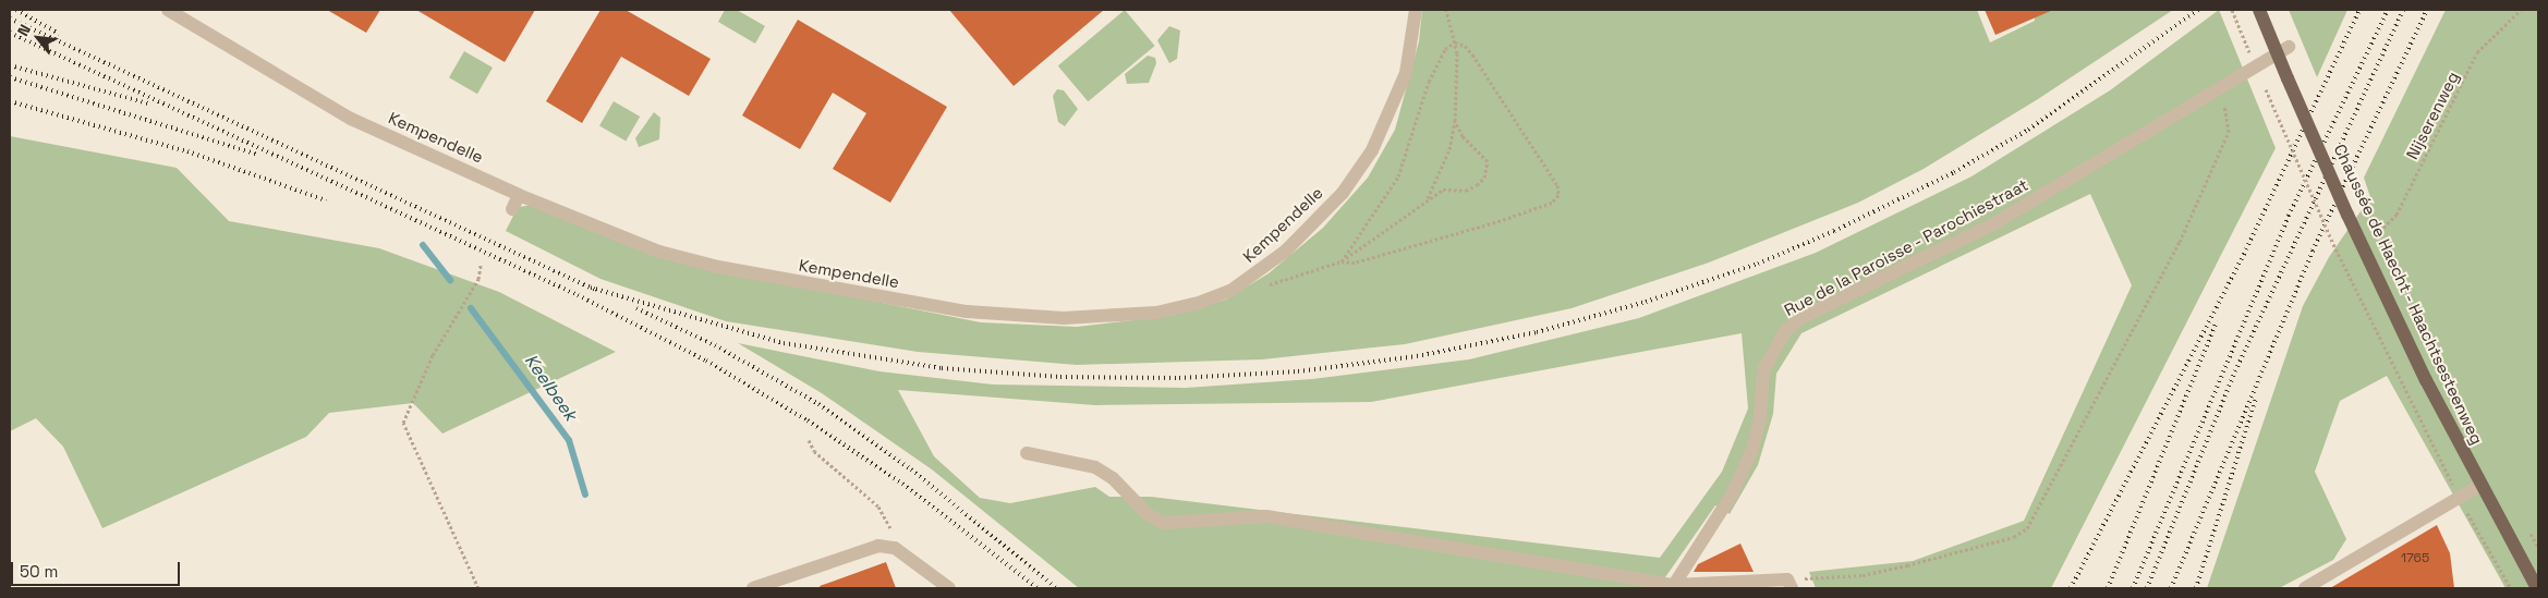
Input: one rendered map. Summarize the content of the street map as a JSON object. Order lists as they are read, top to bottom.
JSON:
{
  "streets": {
    "main road": ["Chaussée de Haecht - Haachtsesteenweg"],
    "street": ["Kempendelle", "Rue de la Paroisse - Parochiestraat"],
    "path": ["Nijserenweg"]
  },
  "crossings": [
    ["Rue de la Paroisse - Parochiestraat", "Chaussée de Haecht - Haachtsesteenweg"]
  ],
  "water": ["Keelbeek"],
  "house_numbers": ["1765"],
  "scale_bar": "50 m",
  "north": "top left"
}
